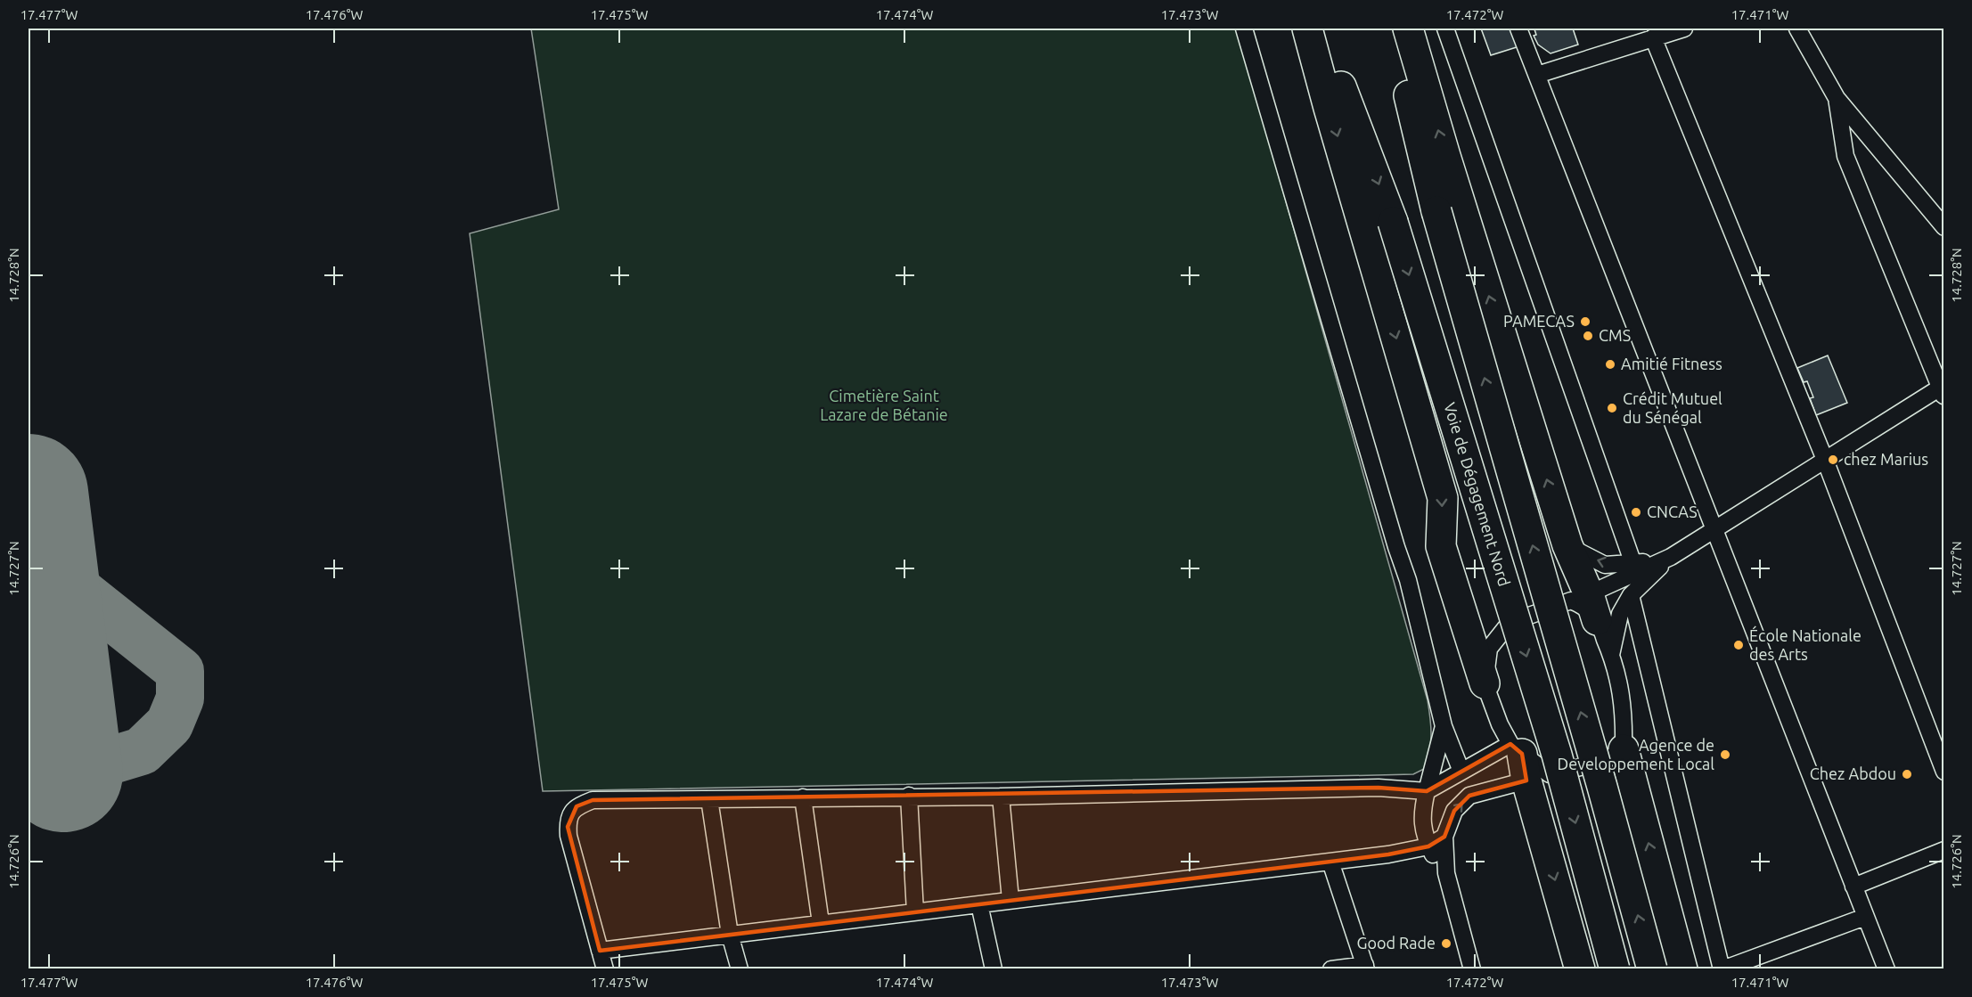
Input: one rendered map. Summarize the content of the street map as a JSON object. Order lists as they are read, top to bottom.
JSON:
{
  "streets": {
    "highway": ["Voie de Dégagement Nord"]
  },
  "parks": ["Cimetière Saint Lazare de Bétanie"],
  "places": [
    "PAMECAS",
    "CMS",
    "Amitié Fitness",
    "Crédit Mutuel du Sénégal",
    "chez Marius",
    "CNCAS",
    "École Nationale des Arts",
    "Agence de Developpement Local",
    "Chez Abdou",
    "Good Rade"
  ],
  "coordinates": [
    "17.477°W",
    "17.476°W",
    "17.475°W",
    "17.474°W",
    "17.473°W",
    "17.472°W",
    "17.471°W",
    "14.728°N",
    "14.727°N",
    "14.726°N"
  ]
}
